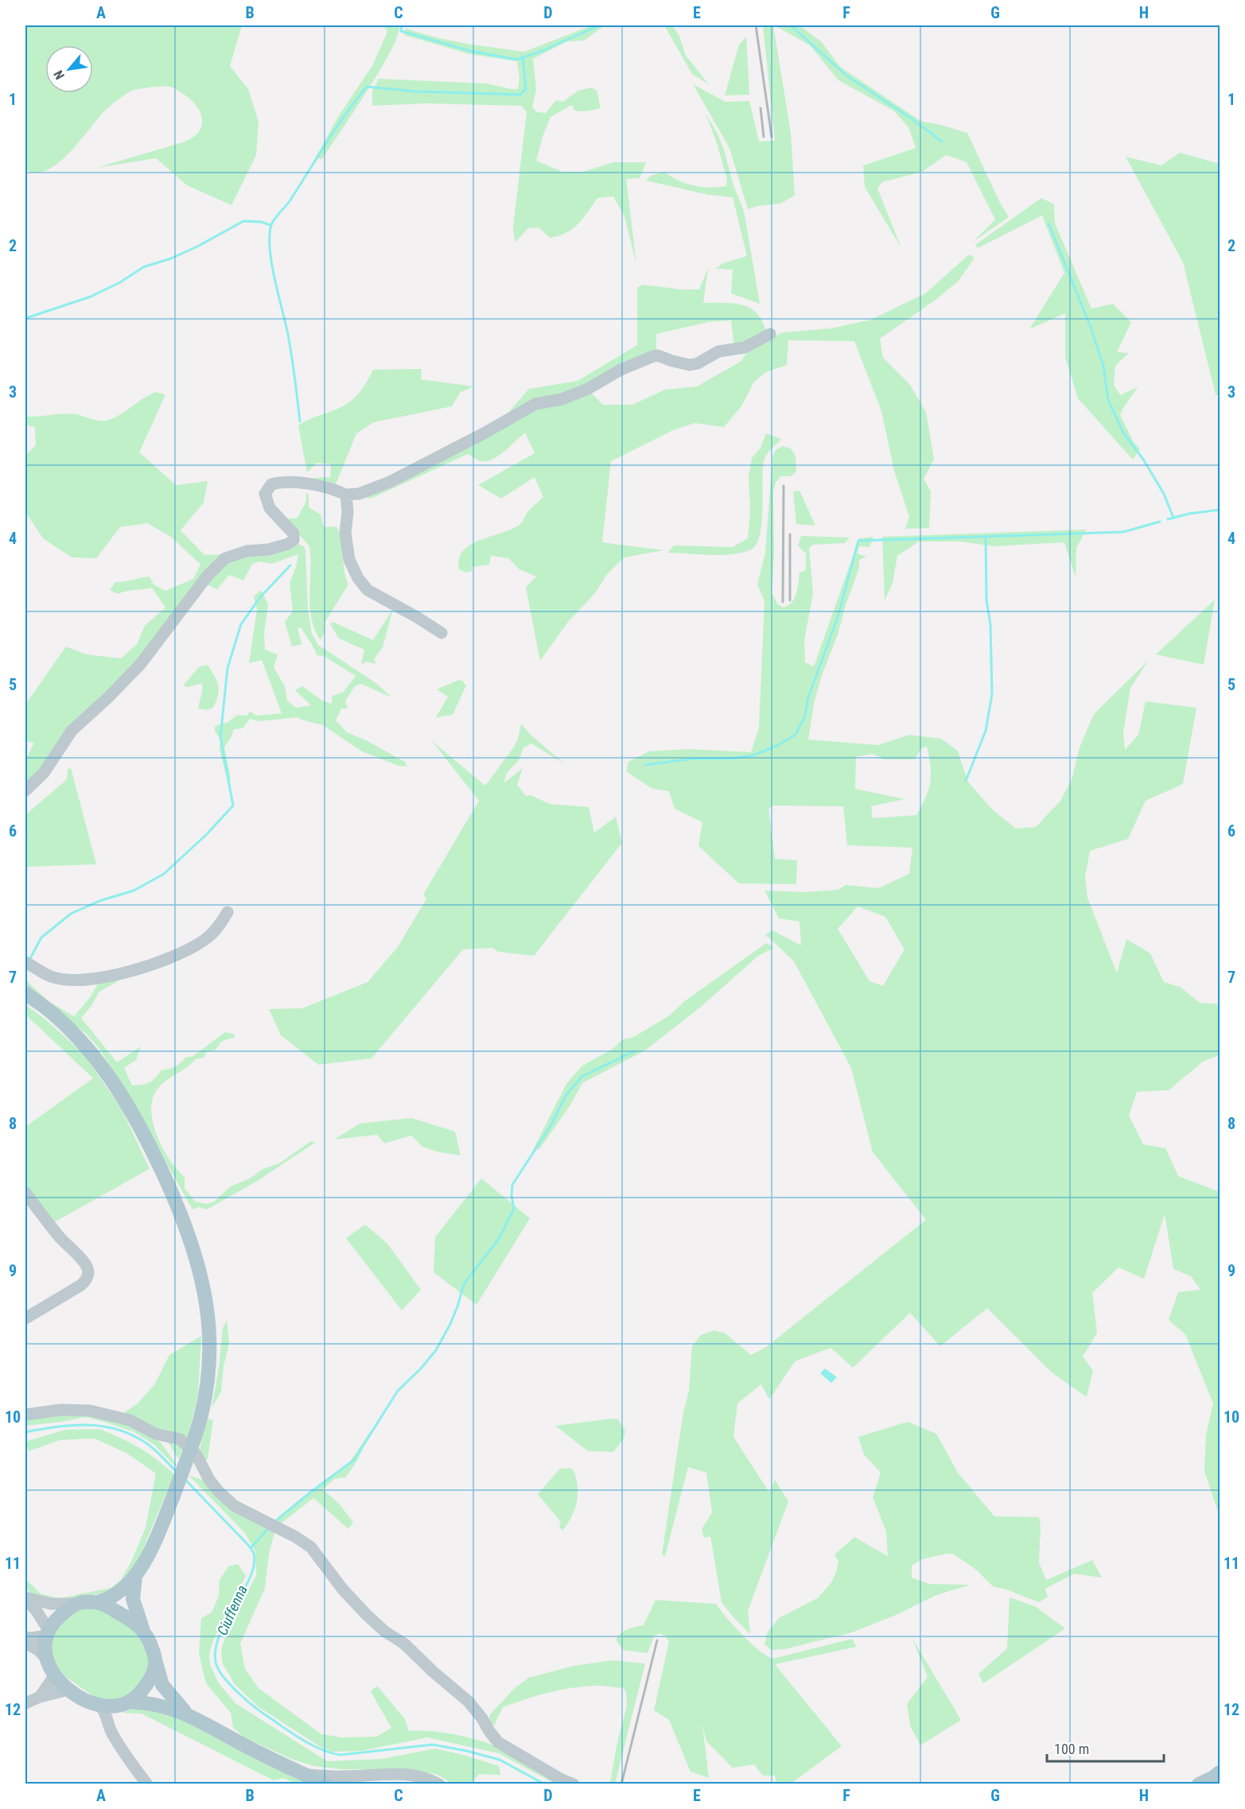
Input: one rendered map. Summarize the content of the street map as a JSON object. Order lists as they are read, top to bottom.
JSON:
{
  "water": ["Ciuffenna"],
  "scale_bar": "100 m",
  "north": "bottom left",
  "grid": {
    "columns": [
      "A",
      "B",
      "C",
      "D",
      "E",
      "F",
      "G",
      "H"
    ],
    "rows": [
      "1",
      "2",
      "3",
      "4",
      "5",
      "6",
      "7",
      "8",
      "9",
      "10",
      "11",
      "12"
    ]
  }
}
